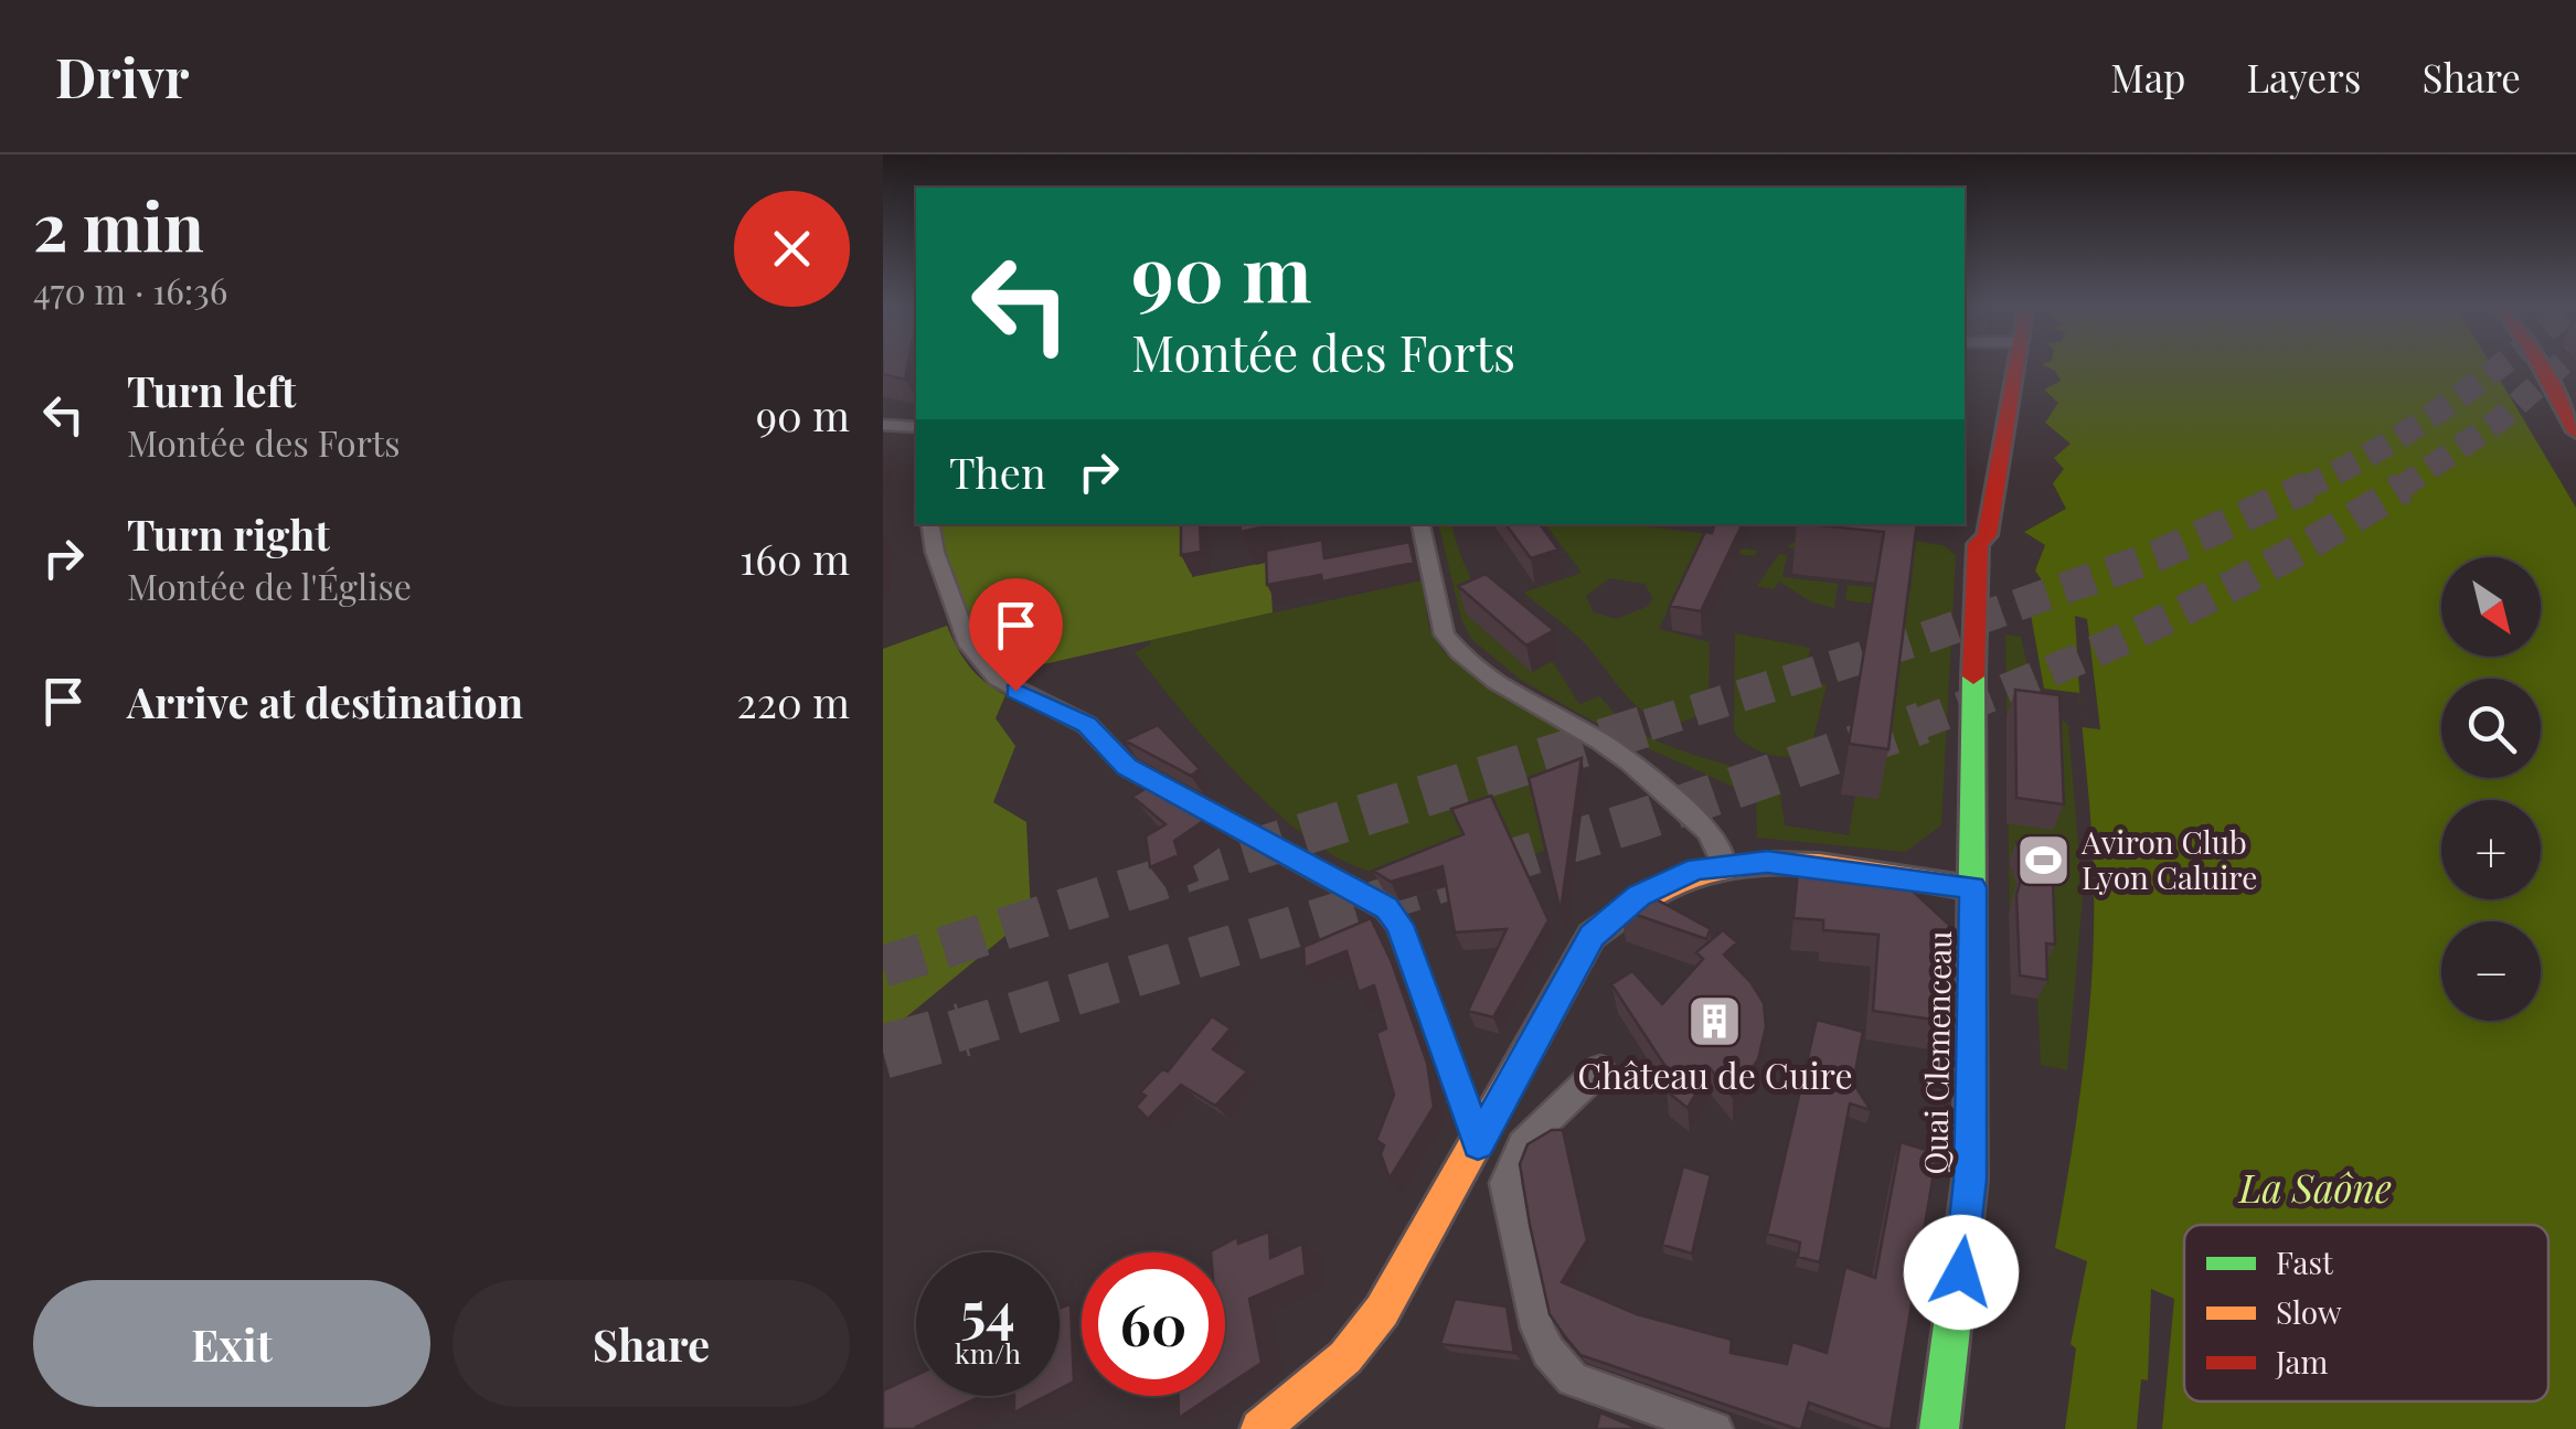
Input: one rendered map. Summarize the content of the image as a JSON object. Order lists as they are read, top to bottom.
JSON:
{
  "streets": {
    "main road": ["Quai Clemenceau"]
  },
  "water": ["La Saône"],
  "places": {
    "sports": ["Aviron Club Lyon Caluire"],
    "building": ["Château de Cuire"]
  },
  "legend": ["Fast", "Slow", "Jam"],
  "north": "bottom right",
  "page": {
    "header": "Drivr",
    "nav": ["Map", "Layers", "Share"],
    "heading": ["2 min", "470 m · 16:36"],
    "turn": ["90 m", "Montée des Forts"],
    "list": [
      {
        "name": "Turn left",
        "note": "Montée des Forts",
        "value": "90 m"
      },
      {
        "name": "Turn right",
        "note": "Montée de l'Église",
        "value": "160 m"
      },
      {
        "name": "Arrive at destination",
        "value": "220 m"
      }
    ],
    "then": "Then",
    "map_buttons": ["+", "−"],
    "speed": "54 km/h",
    "limit": "60",
    "buttons": ["Exit", "Share"]
  }
}
